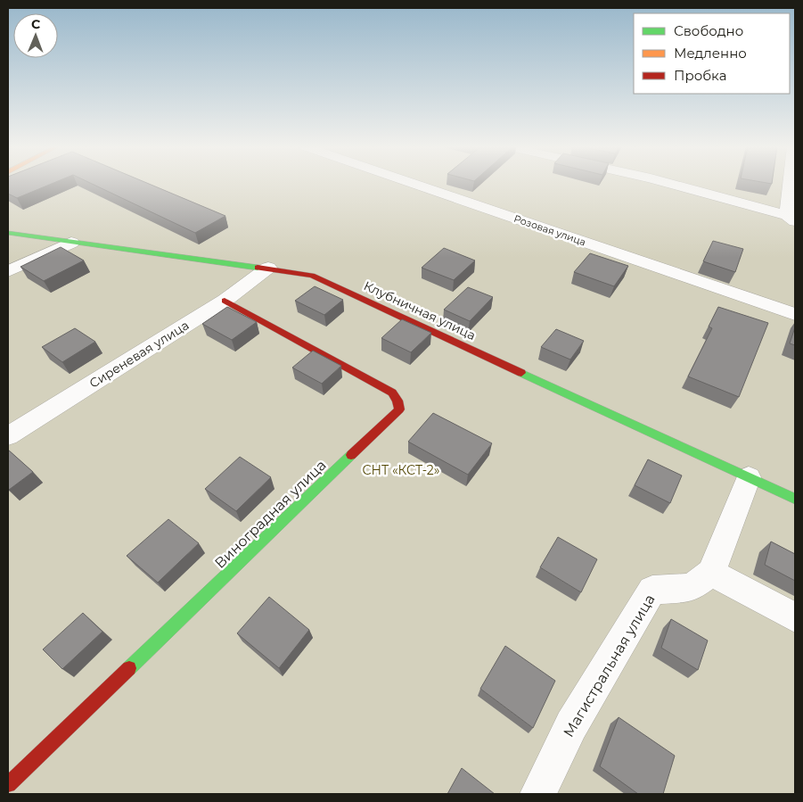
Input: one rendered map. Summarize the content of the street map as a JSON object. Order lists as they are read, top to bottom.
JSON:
{
  "streets": {
    "street": [
      "Розовая улица",
      "Клубничная улица",
      "Сиреневая улица",
      "Виноградная улица",
      "Магистральная улица"
    ]
  },
  "crossings": [
    ["Клубничная улица", "Сиреневая улица"],
    ["Сиреневая улица", "Виноградная улица"]
  ],
  "parks": ["СНТ «КСТ-2»"],
  "legend": ["Свободно", "Медленно", "Пробка"],
  "north": "top"
}
